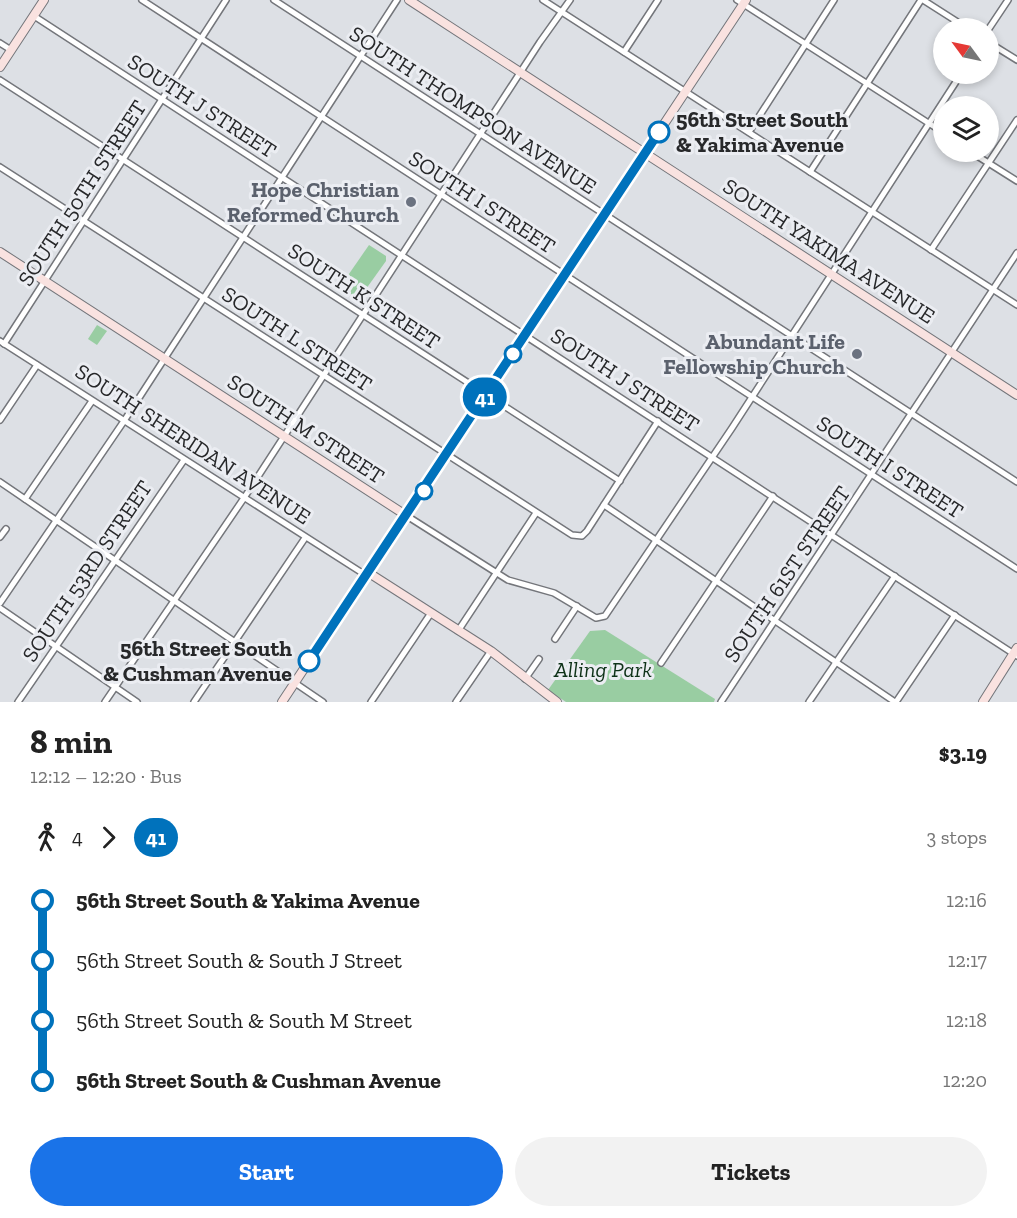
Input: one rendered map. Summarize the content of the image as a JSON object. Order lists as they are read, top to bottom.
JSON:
{
  "streets": {
    "main road": ["SOUTH YAKIMA AVENUE", "SOUTH M STREET", "SOUTH SHERIDAN AVENUE"],
    "street": [
      "SOUTH J STREET",
      "SOUTH THOMPSON AVENUE",
      "SOUTH 50TH STREET",
      "SOUTH I STREET",
      "SOUTH K STREET",
      "SOUTH L STREET",
      "SOUTH 53RD STREET",
      "SOUTH 61ST STREET"
    ]
  },
  "crossings": [
    ["SOUTH J STREET", "SOUTH 50TH STREET"],
    ["SOUTH J STREET", "SOUTH 61ST STREET"],
    ["SOUTH THOMPSON AVENUE", "SOUTH 61ST STREET"],
    ["SOUTH 50TH STREET", "SOUTH I STREET"],
    ["SOUTH 50TH STREET", "SOUTH K STREET"],
    ["SOUTH 50TH STREET", "SOUTH L STREET"],
    ["SOUTH 50TH STREET", "SOUTH M STREET"],
    ["SOUTH 50TH STREET", "SOUTH SHERIDAN AVENUE"],
    ["SOUTH I STREET", "SOUTH 61ST STREET"],
    ["SOUTH YAKIMA AVENUE", "SOUTH 61ST STREET"],
    ["SOUTH SHERIDAN AVENUE", "SOUTH 53RD STREET"]
  ],
  "parks": ["Alling Park"],
  "places": [
    "56th Street South & Yakima Avenue",
    "Hope Christian Reformed Church",
    "Abundant Life Fellowship Church",
    "56th Street South & Cushman Avenue"
  ],
  "lines": ["bus line 41"],
  "north": "top left",
  "page": {
    "on_map": "41",
    "heading": ["8 min", "12:12 – 12:20 · Bus", "$3.19"],
    "legs": ["4", "41", "3 stops"],
    "list": [
      {
        "name": "56th Street South & Yakima Avenue",
        "value": "12:16"
      },
      {
        "name": "56th Street South & South J Street",
        "value": "12:17"
      },
      {
        "name": "56th Street South & South M Street",
        "value": "12:18"
      },
      {
        "name": "56th Street South & Cushman Avenue",
        "value": "12:20"
      }
    ],
    "buttons": ["Start", "Tickets"]
  }
}
